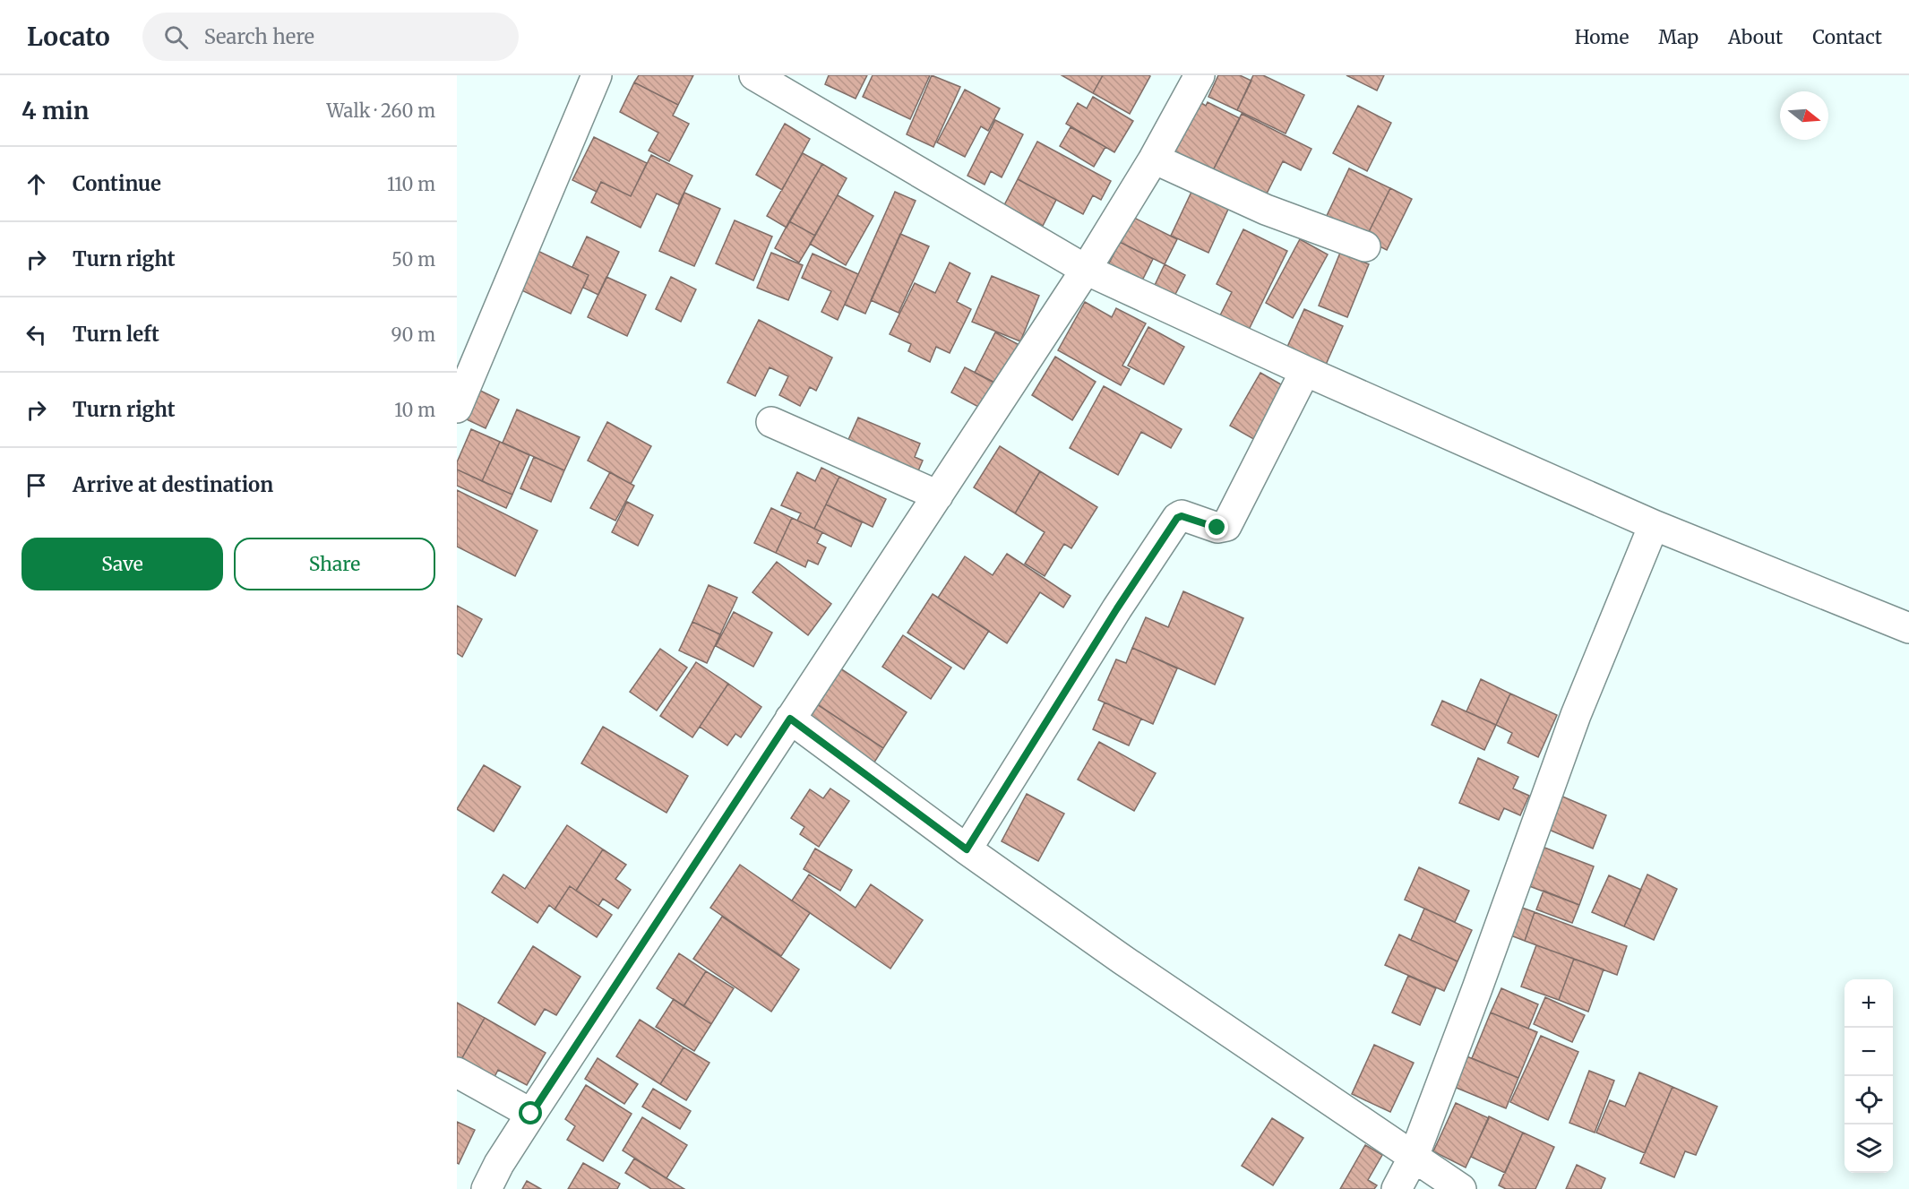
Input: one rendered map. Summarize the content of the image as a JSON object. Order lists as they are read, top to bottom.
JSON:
{
  "north": "right",
  "page": {
    "header": "Locato",
    "search": "Search here",
    "nav": [
      "Home",
      "Map",
      "About",
      "Contact"
    ],
    "heading": ["4 min", "Walk · 260 m"],
    "list": [
      ["Continue", "110 m"],
      ["Turn right", "50 m"],
      ["Turn left", "90 m"],
      ["Turn right", "10 m"],
      "Arrive at destination"
    ],
    "buttons": ["Save", "Share"],
    "map_buttons": ["+", "−"]
  }
}
